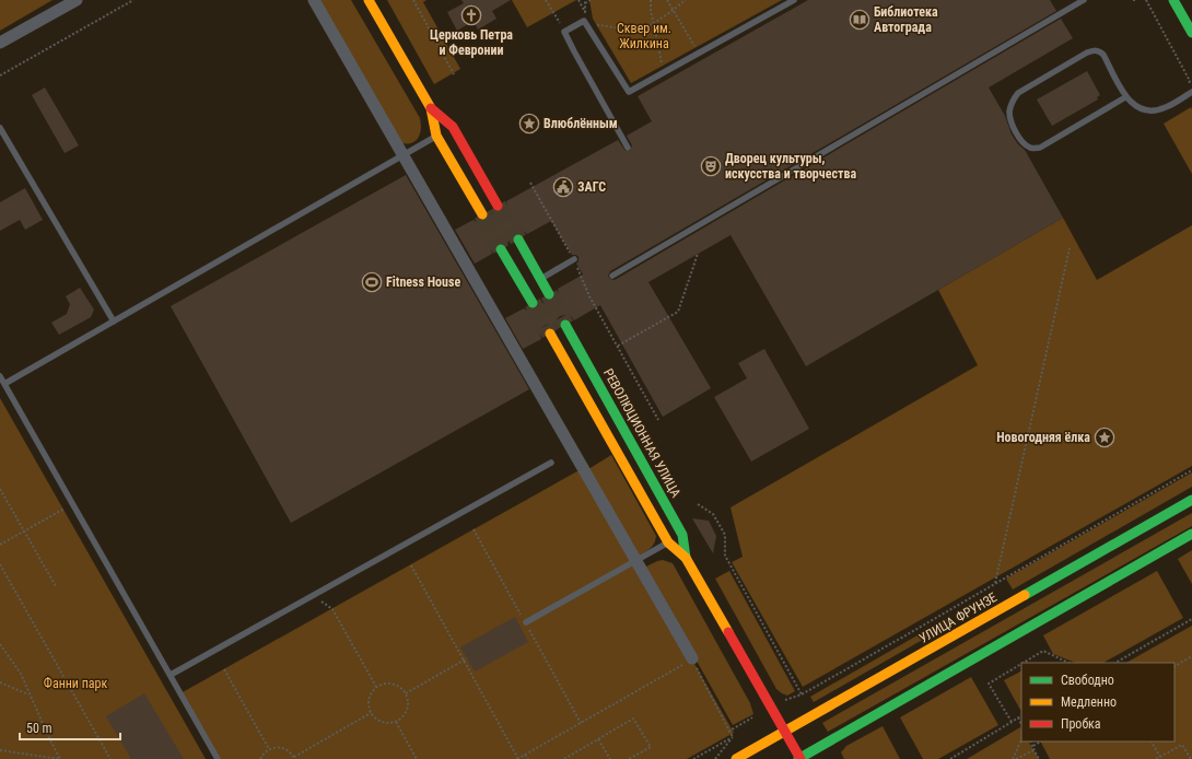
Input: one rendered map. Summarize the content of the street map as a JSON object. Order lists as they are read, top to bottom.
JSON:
{
  "streets": {
    "main road": ["РЕВОЛЮЦИОННАЯ УЛИЦА", "УЛИЦА ФРУНЗЕ"]
  },
  "crossings": [
    ["РЕВОЛЮЦИОННАЯ УЛИЦА", "УЛИЦА ФРУНЗЕ"]
  ],
  "parks": ["Сквер им. Жилкина", "Фанни парк"],
  "places": {
    "church": ["Церковь Петра и Февронии"],
    "library": ["Библиотека Автограда"],
    "place": ["Влюблённым", "Новогодняя ёлка"],
    "theatre": ["Дворец культуры, искусства и творчества"],
    "public building": ["ЗАГС"],
    "sports": ["Fitness House"]
  },
  "legend": ["Свободно", "Медленно", "Пробка"],
  "scale_bar": "50 m"
}
